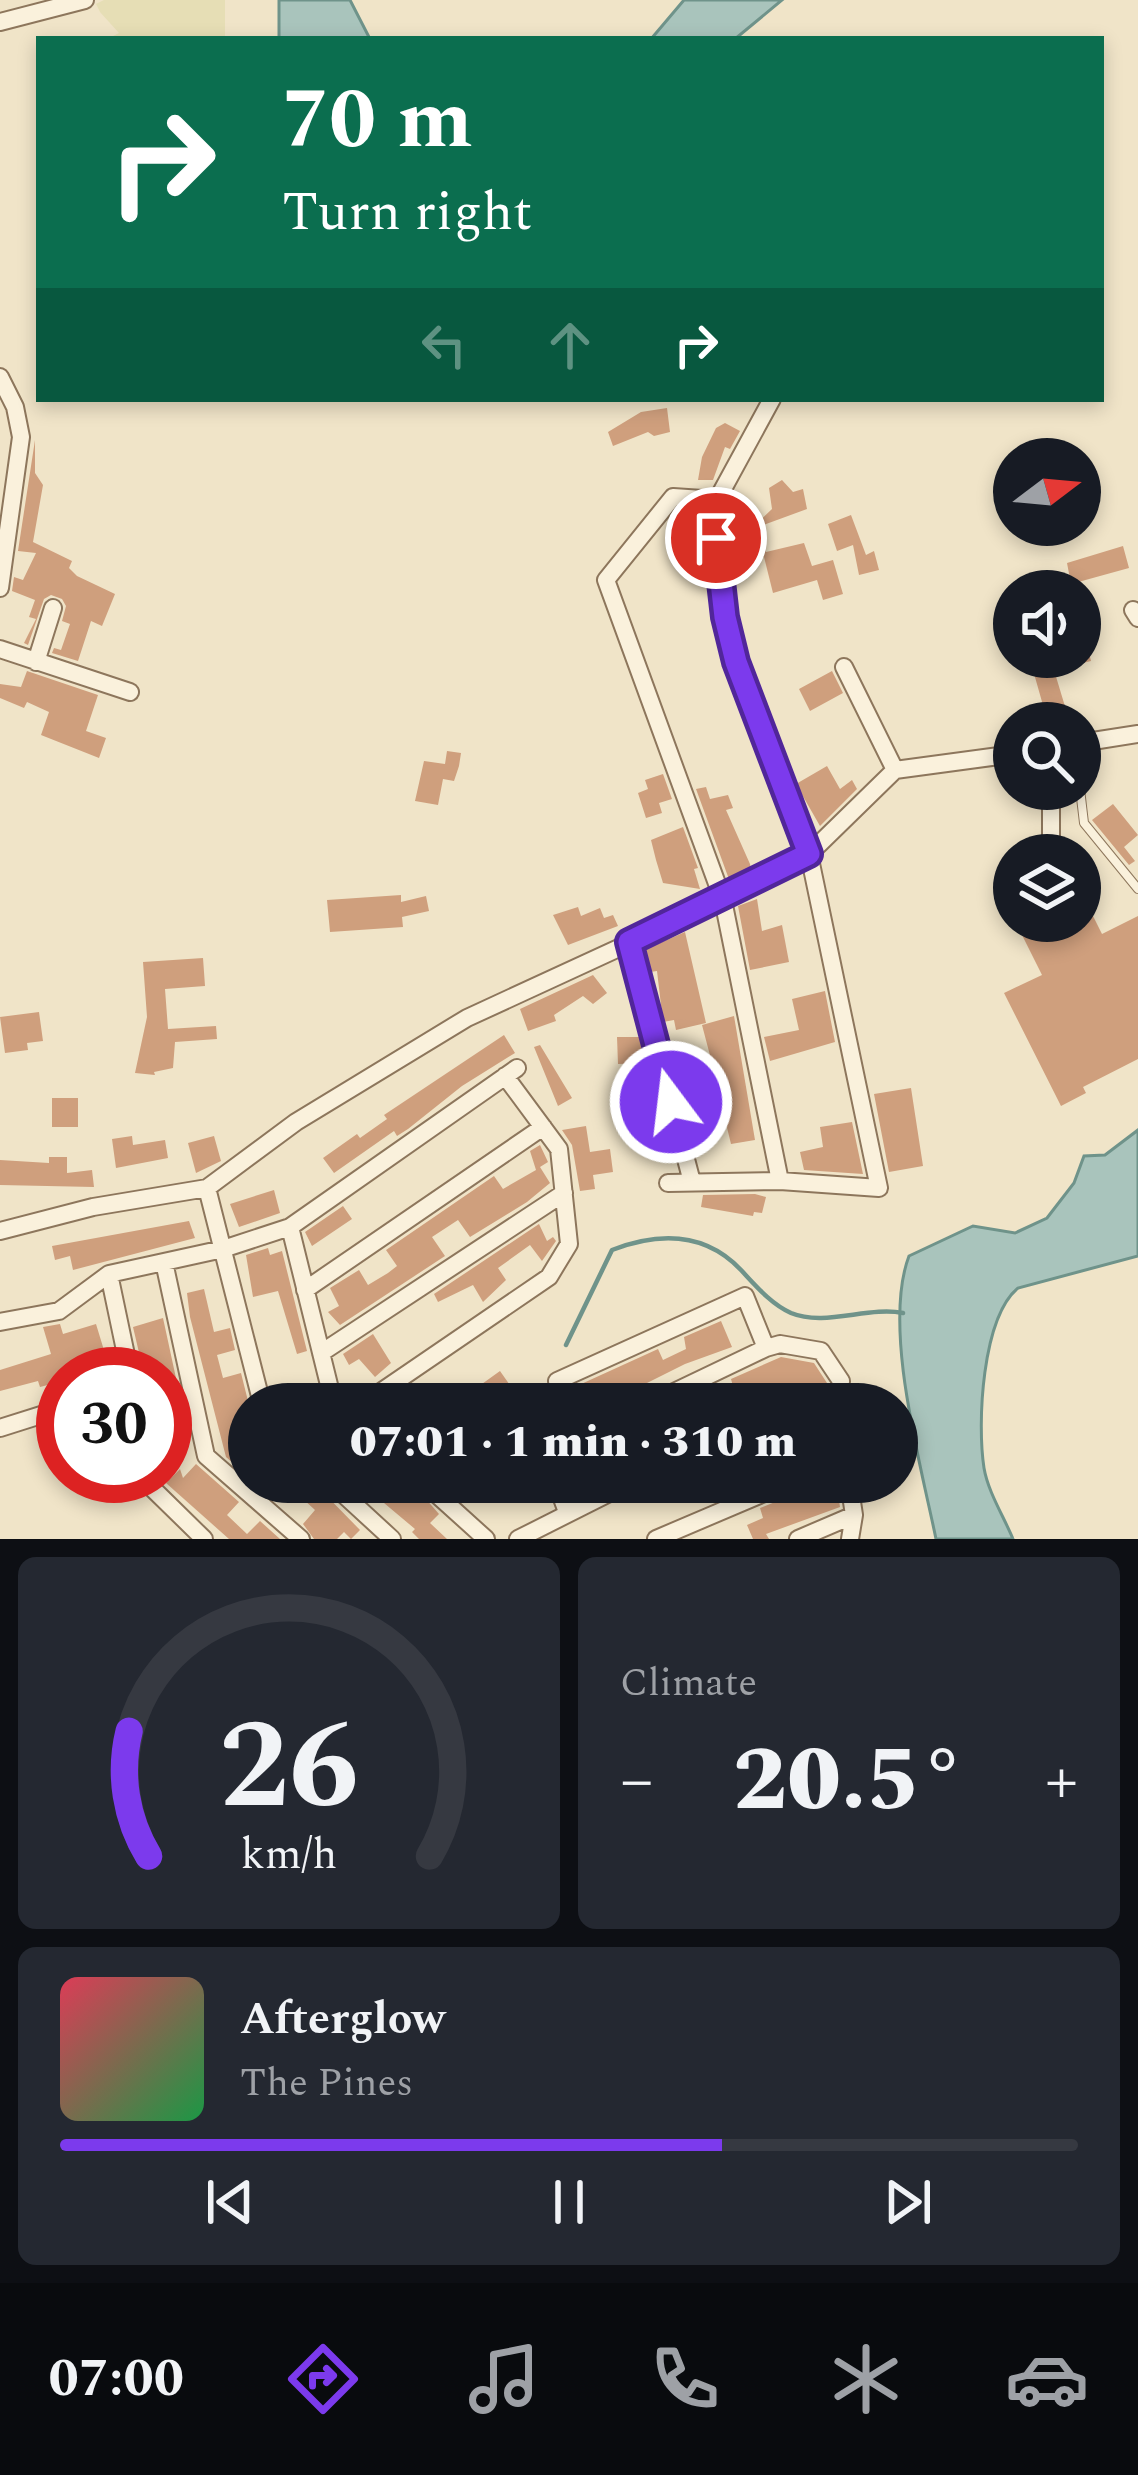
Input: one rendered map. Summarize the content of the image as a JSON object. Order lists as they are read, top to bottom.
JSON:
{
  "north": "right",
  "page": {
    "turn": ["70 m", "Turn right"],
    "limit": "30",
    "trip": "07:01 · 1 min · 310 m",
    "tile": "Climate",
    "heat": ["−", "20.5°", "+"],
    "song": ["Afterglow", "The Pines"],
    "tabs": "07:00",
    "gauge": ["26", "km/h"]
  }
}
